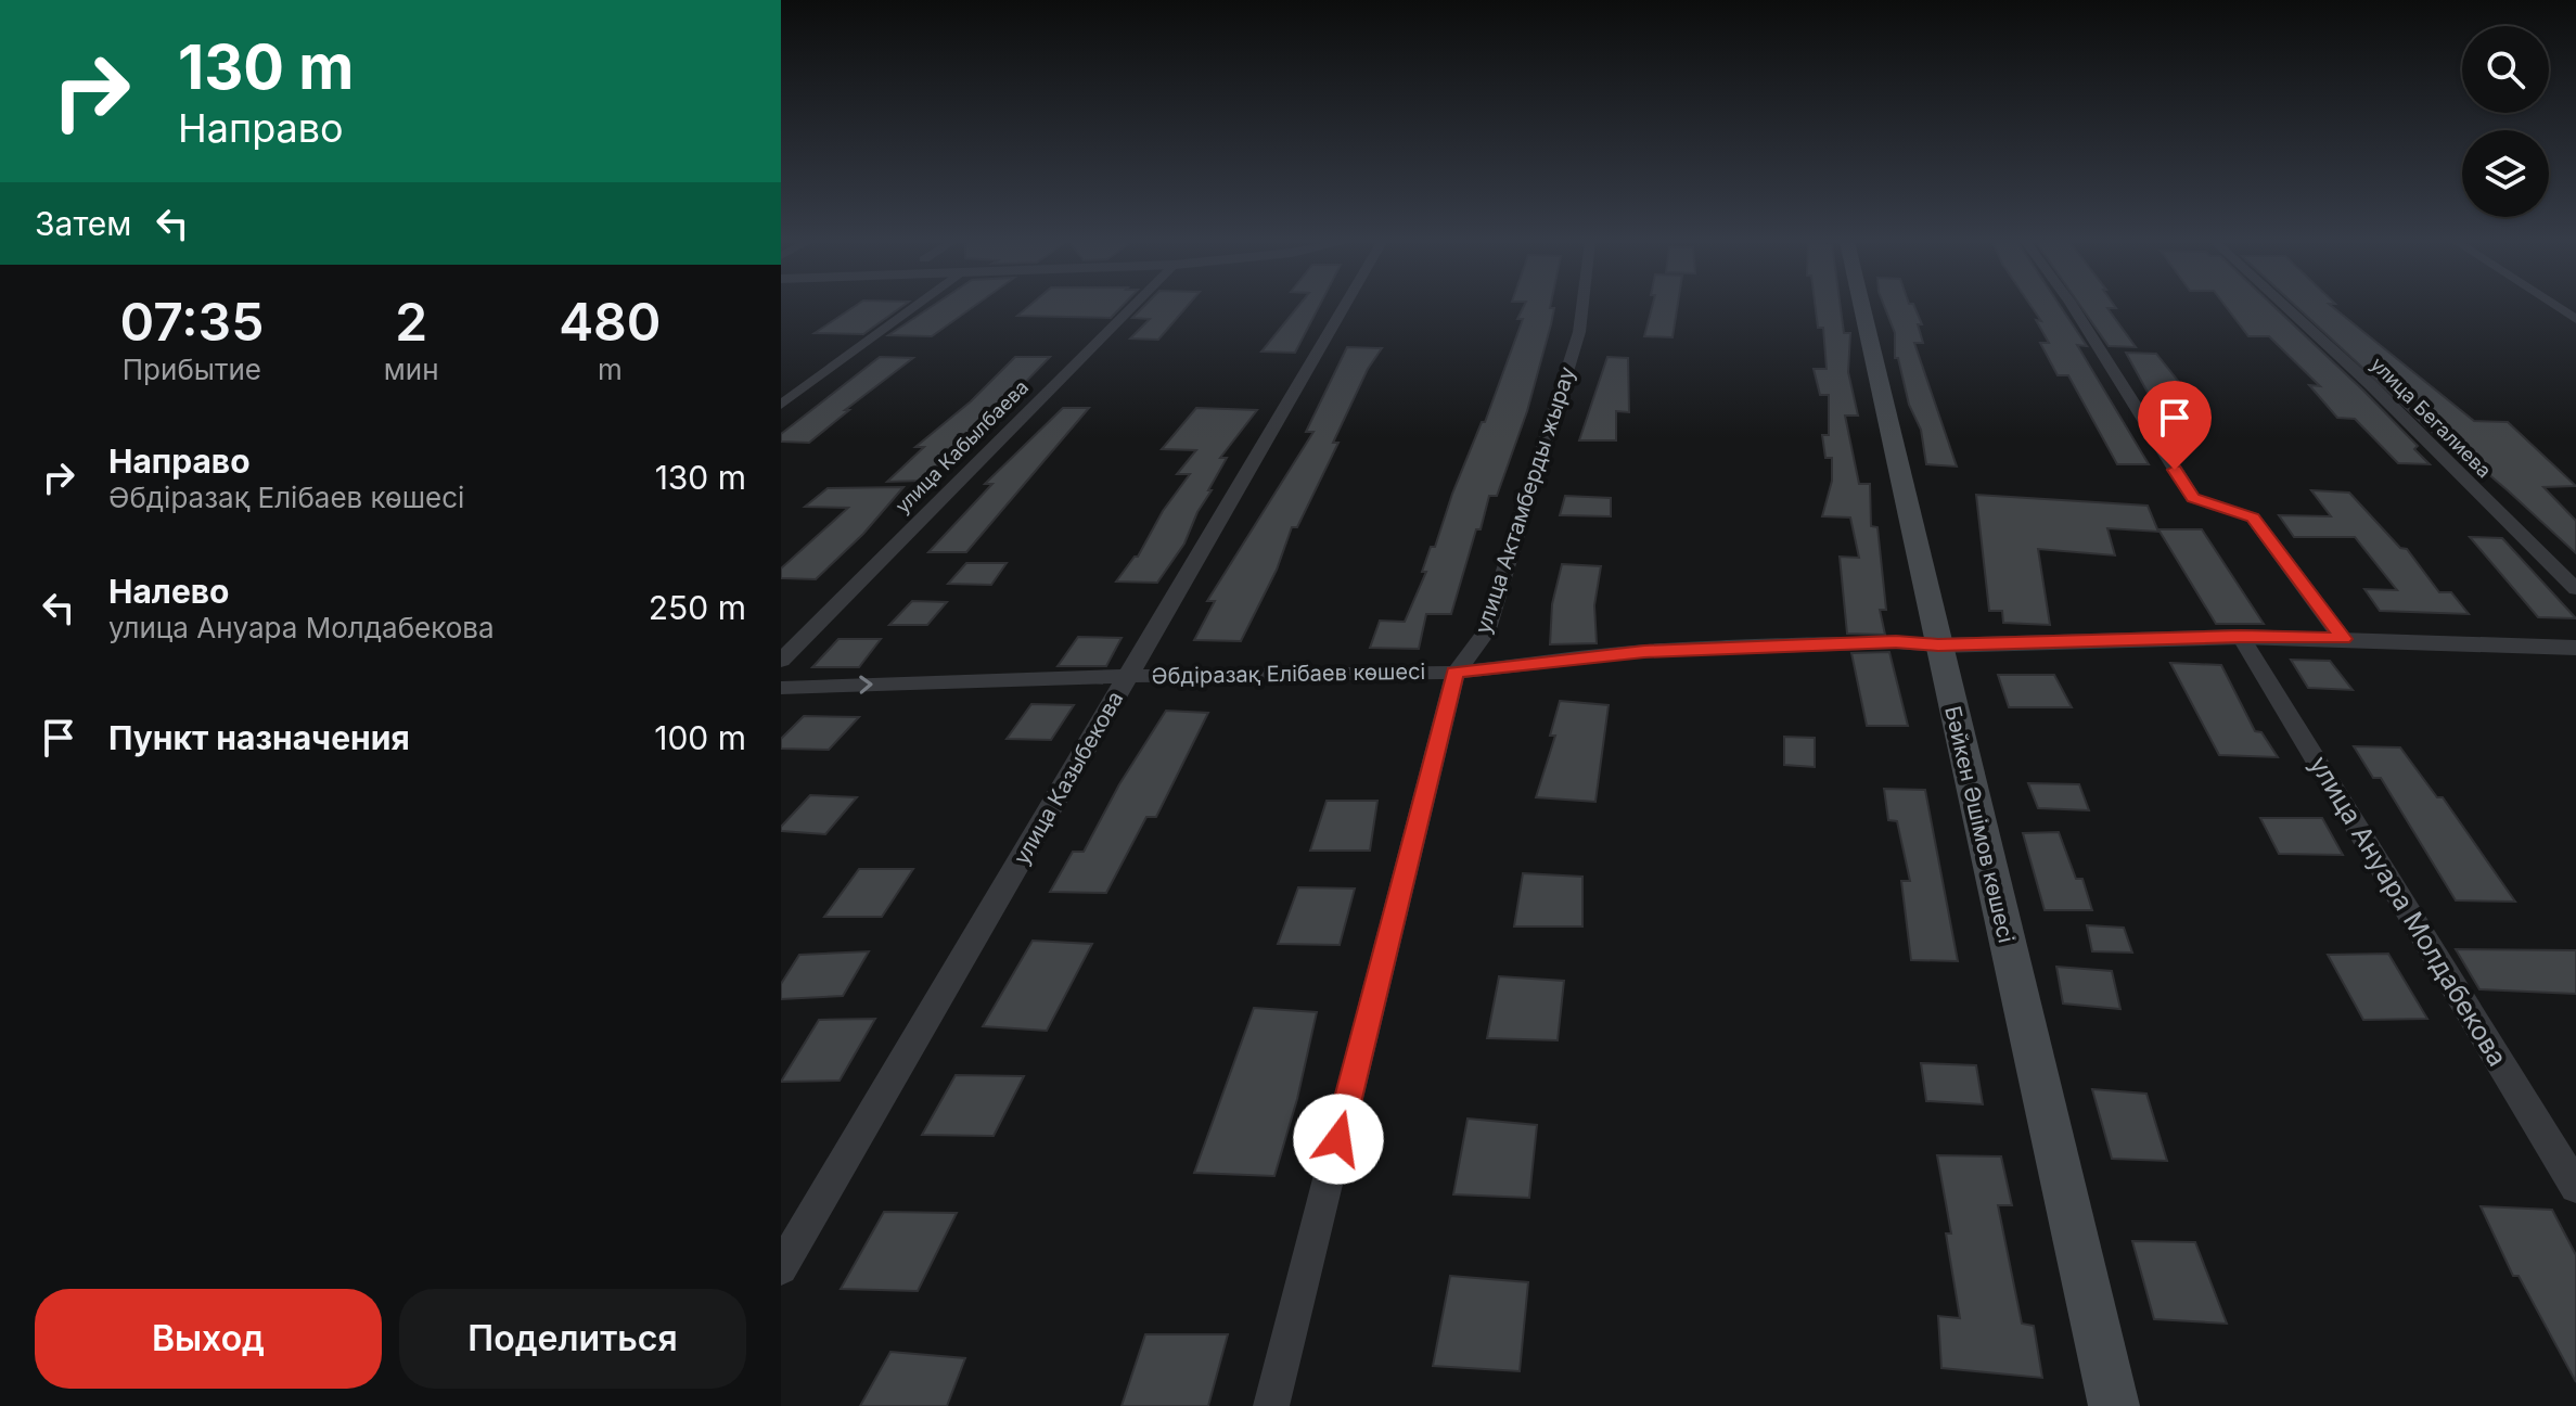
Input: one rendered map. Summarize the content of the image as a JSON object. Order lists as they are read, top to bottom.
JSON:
{
  "streets": {
    "main road": ["Бәйкен Әшімов көшесі"],
    "street": [
      "улица Бегалиева",
      "улица Кабылбаева",
      "улица Актамберды жырау",
      "Әбдіразақ Елібаев көшесі",
      "улица Казыбекова",
      "улица Ануара Молдабекова"
    ]
  },
  "crossings": [
    ["улица Актамберды жырау", "Әбдіразақ Елібаев көшесі"],
    ["Әбдіразақ Елібаев көшесі", "улица Казыбекова"],
    ["Әбдіразақ Елібаев көшесі", "Бәйкен Әшімов көшесі"],
    ["Әбдіразақ Елібаев көшесі", "улица Ануара Молдабекова"]
  ],
  "page": {
    "turn": ["130 m", "Направо"],
    "then": "Затем",
    "eta": [
      "07:35",
      "Прибытие",
      "2",
      "мин",
      "480",
      "m"
    ],
    "list": [
      {
        "name": "Направо",
        "note": "Әбдіразақ Елібаев көшесі",
        "value": "130 m"
      },
      {
        "name": "Налево",
        "note": "улица Ануара Молдабекова",
        "value": "250 m"
      },
      {
        "name": "Пункт назначения",
        "value": "100 m"
      }
    ],
    "buttons": ["Выход", "Поделиться"]
  }
}
